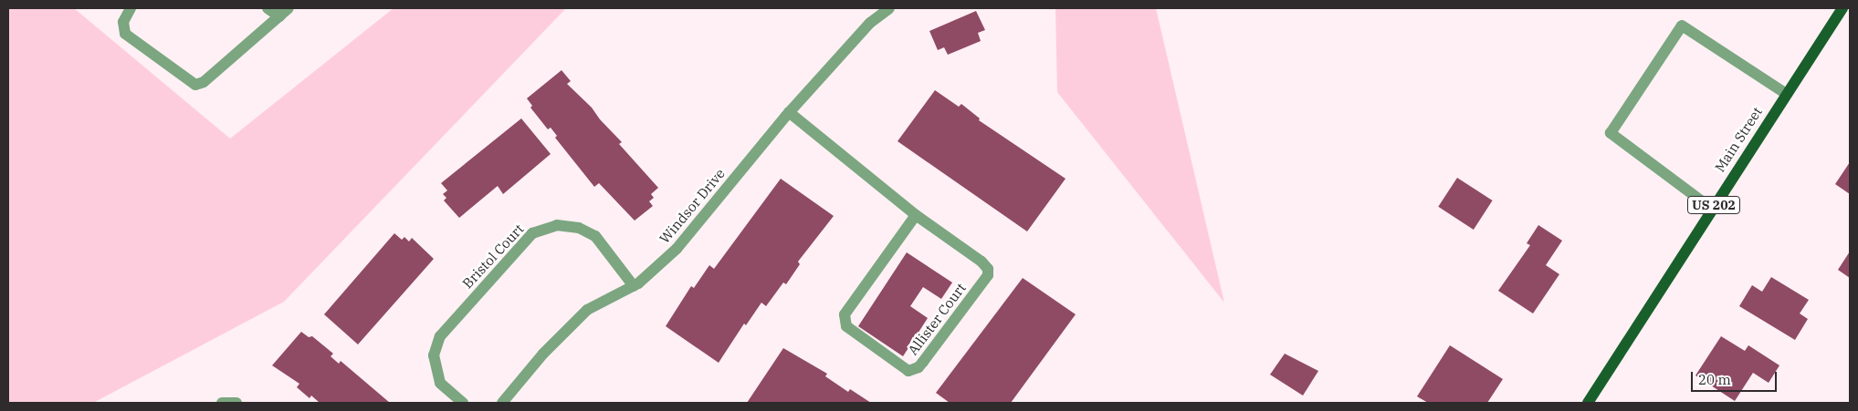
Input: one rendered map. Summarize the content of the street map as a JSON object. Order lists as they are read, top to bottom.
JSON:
{
  "streets": {
    "main road": ["Main Street", "US 202"],
    "street": ["Windsor Drive", "Bristol Court", "Allister Court"]
  },
  "crossings": [
    ["Windsor Drive", "Bristol Court"],
    ["Windsor Drive", "Allister Court"]
  ],
  "scale_bar": "20 m"
}
